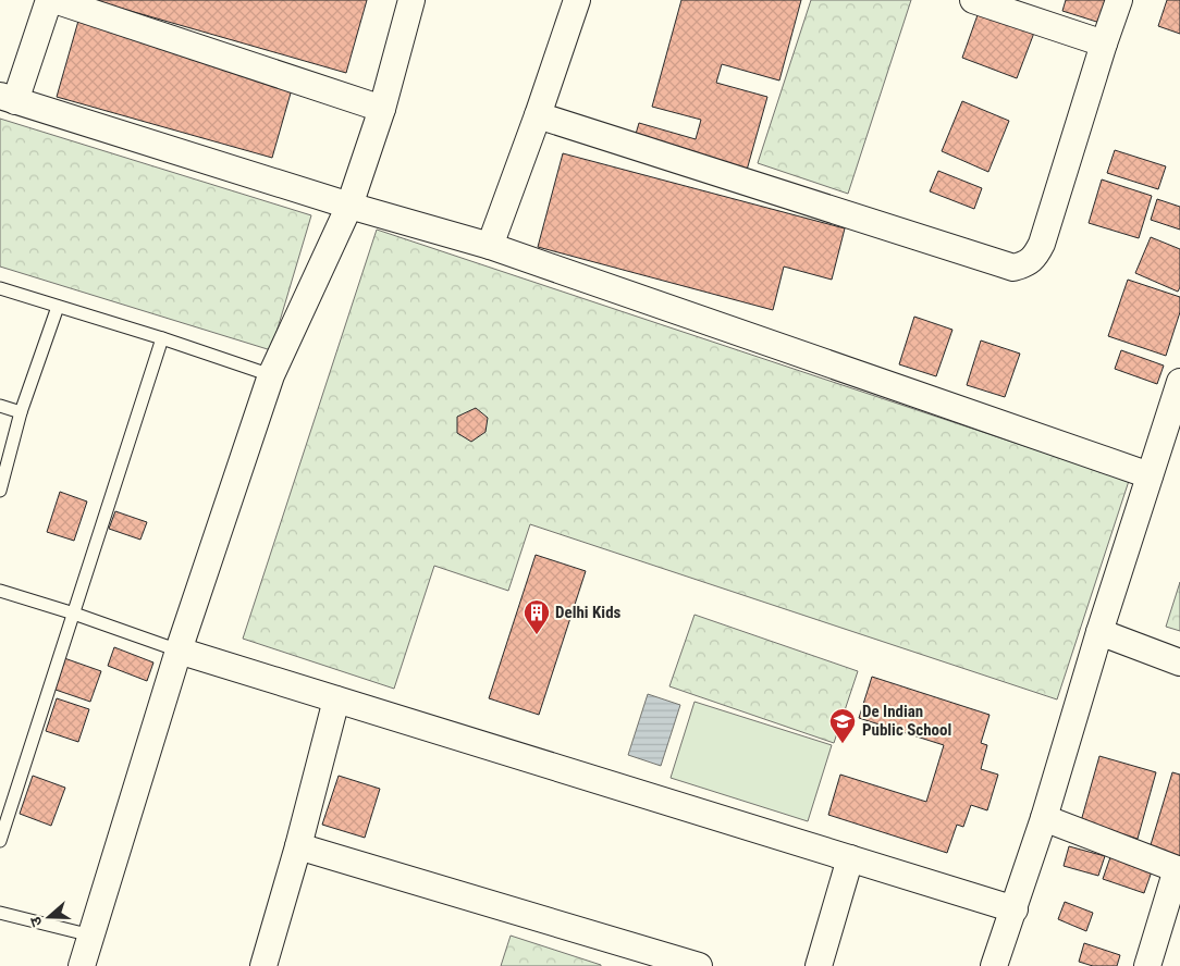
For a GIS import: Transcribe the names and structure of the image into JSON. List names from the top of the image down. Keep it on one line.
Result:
{"places":{"building":["Delhi Kids"],"school or university":["De Indian Public School"]},"north":"left"}
